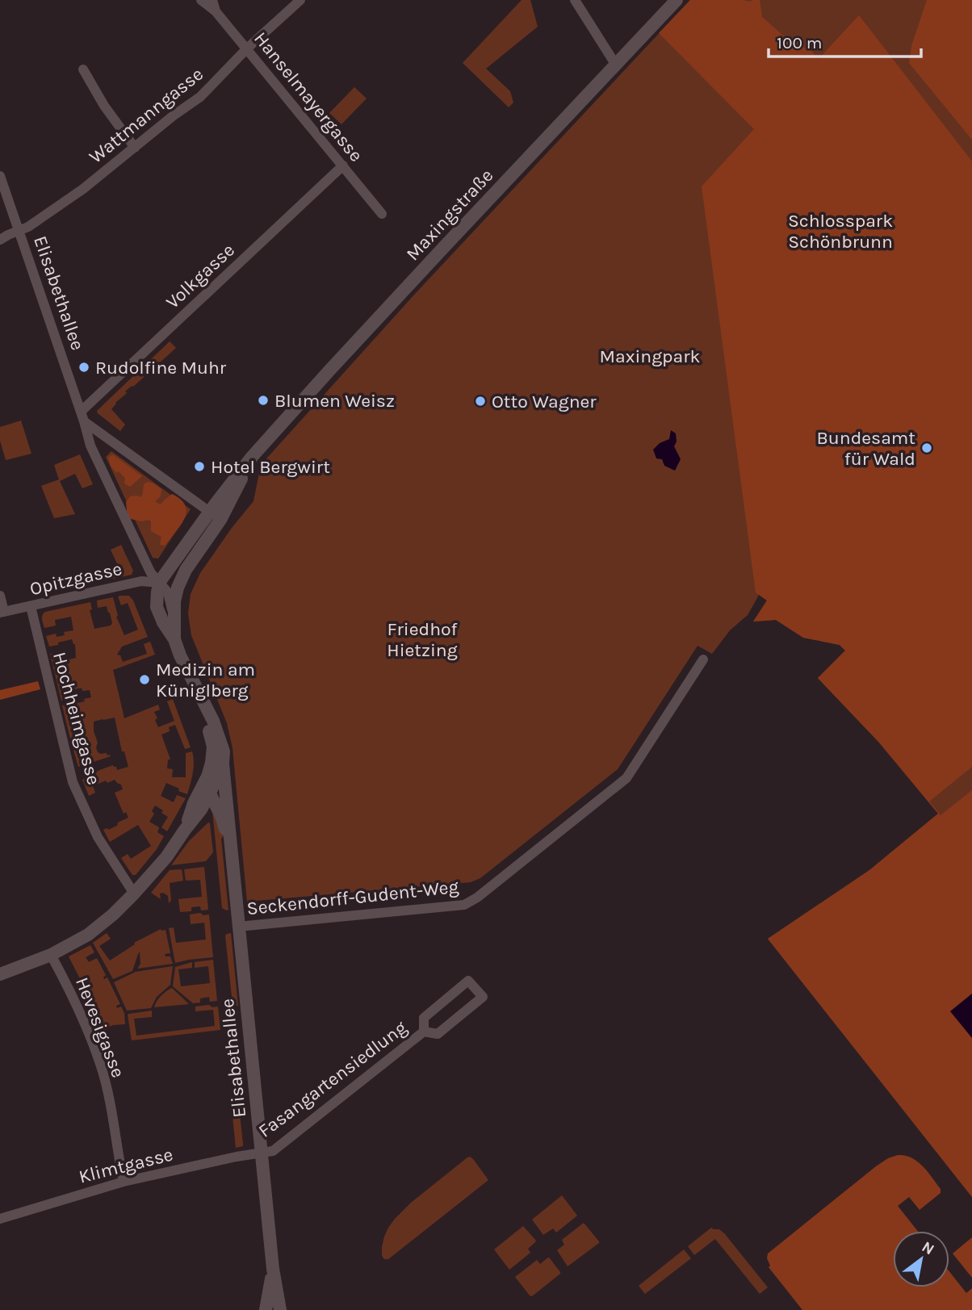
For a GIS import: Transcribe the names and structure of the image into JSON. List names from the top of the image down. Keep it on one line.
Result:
{"streets":{"street":["Hanselmayergasse","Wattmanngasse","Maxingstraße","Volkgasse","Elisabethallee","Opitzgasse","Hochheimgasse","Seckendorff-Gudent-Weg","Hevesigasse","Fasangartensiedlung","Klimtgasse"]},"crossings":[["Hanselmayergasse","Wattmanngasse"],["Hanselmayergasse","Volkgasse"],["Wattmanngasse","Elisabethallee"],["Maxingstraße","Elisabethallee"],["Maxingstraße","Opitzgasse"],["Volkgasse","Elisabethallee"],["Elisabethallee","Opitzgasse"],["Elisabethallee","Seckendorff-Gudent-Weg"],["Elisabethallee","Fasangartensiedlung"],["Elisabethallee","Klimtgasse"],["Opitzgasse","Hochheimgasse"],["Hevesigasse","Klimtgasse"],["Fasangartensiedlung","Klimtgasse"]],"parks":["Schlosspark Schönbrunn","Maxingpark","Friedhof Hietzing"],"places":["Rudolfine Muhr","Blumen Weisz","Otto Wagner","Bundesamt für Wald","Hotel Bergwirt","Medizin am Küniglberg"],"scale_bar":"100 m","north":"top right"}
